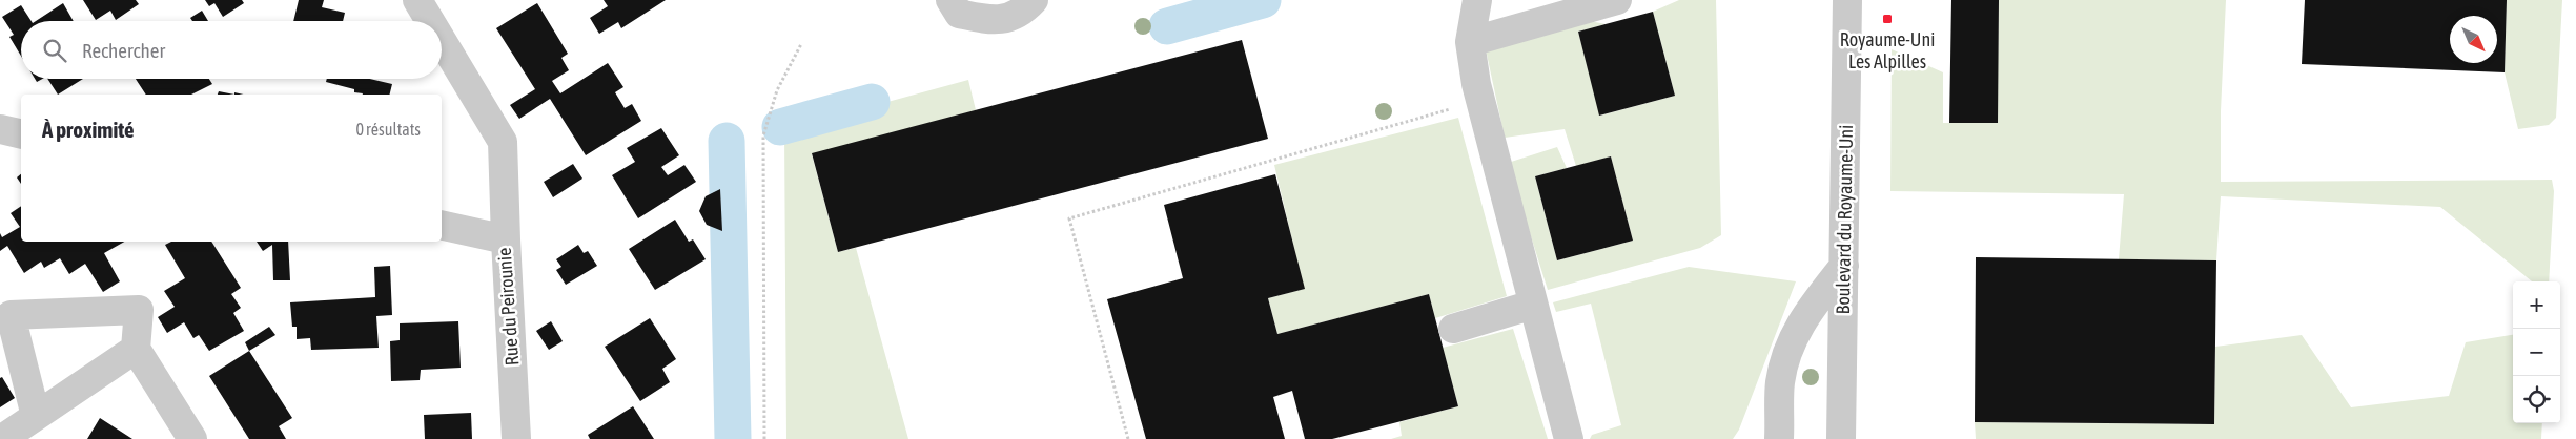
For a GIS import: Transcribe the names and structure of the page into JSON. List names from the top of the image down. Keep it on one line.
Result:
{"streets":{"street":["Boulevard du Royaume-Uni","Rue du Peirounie"]},"places":{"transit":["Royaume-Uni Les Alpilles"]},"north":"bottom right","page":{"search":"Rechercher","heading":["À proximité","0 résultats"],"map_buttons":["+","−"]}}
